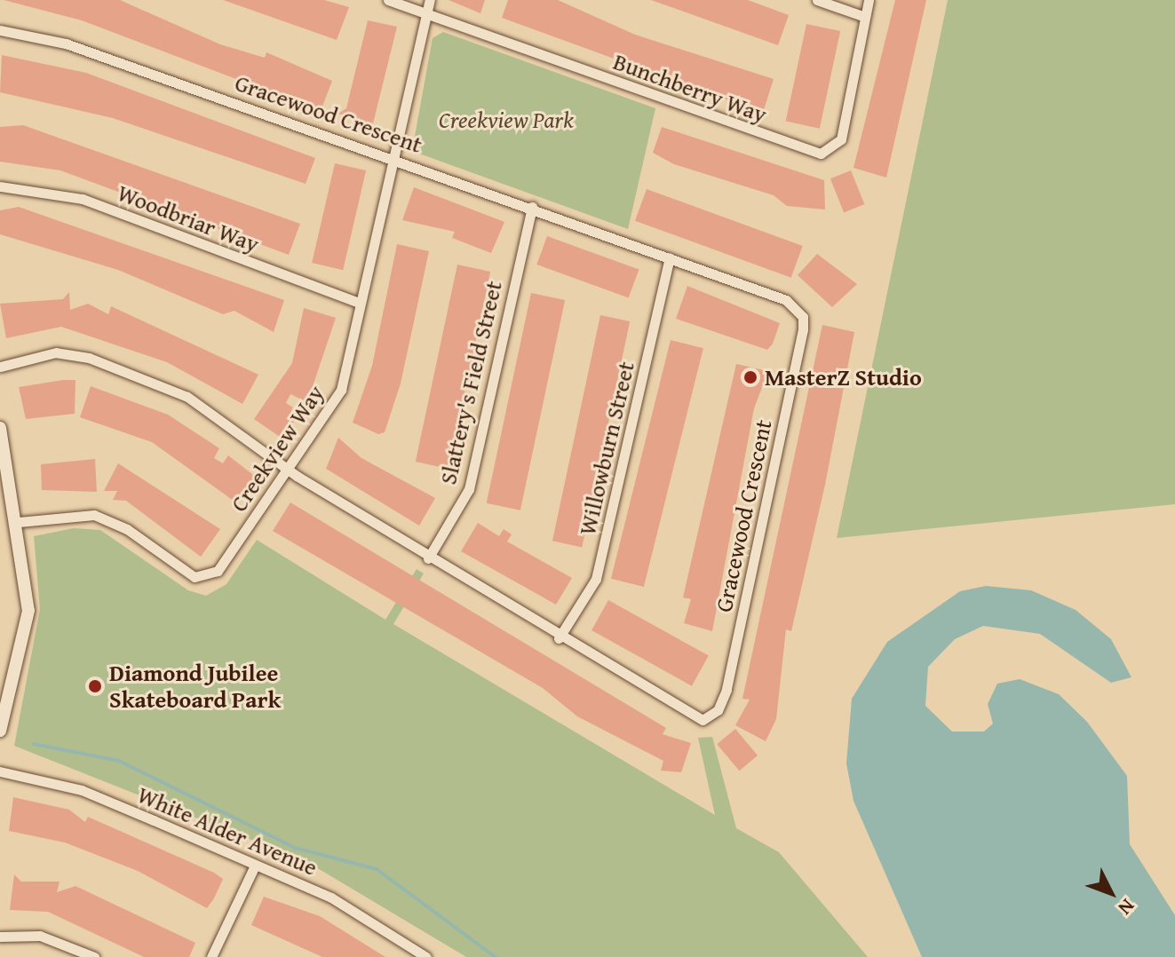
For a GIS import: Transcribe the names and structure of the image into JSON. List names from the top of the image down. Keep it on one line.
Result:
{"streets":{"street":["Bunchberry Way","Gracewood Crescent","Woodbriar Way","Slattery's Field Street","Creekview Way","Willowburn Street","White Alder Avenue"]},"crossings":[["Bunchberry Way","Creekview Way"],["Gracewood Crescent","Slattery's Field Street"],["Gracewood Crescent","Creekview Way"],["Gracewood Crescent","Willowburn Street"],["Woodbriar Way","Creekview Way"]],"parks":["Creekview Park"],"places":["MasterZ Studio","Diamond Jubilee Skateboard Park"],"north":"bottom right"}
